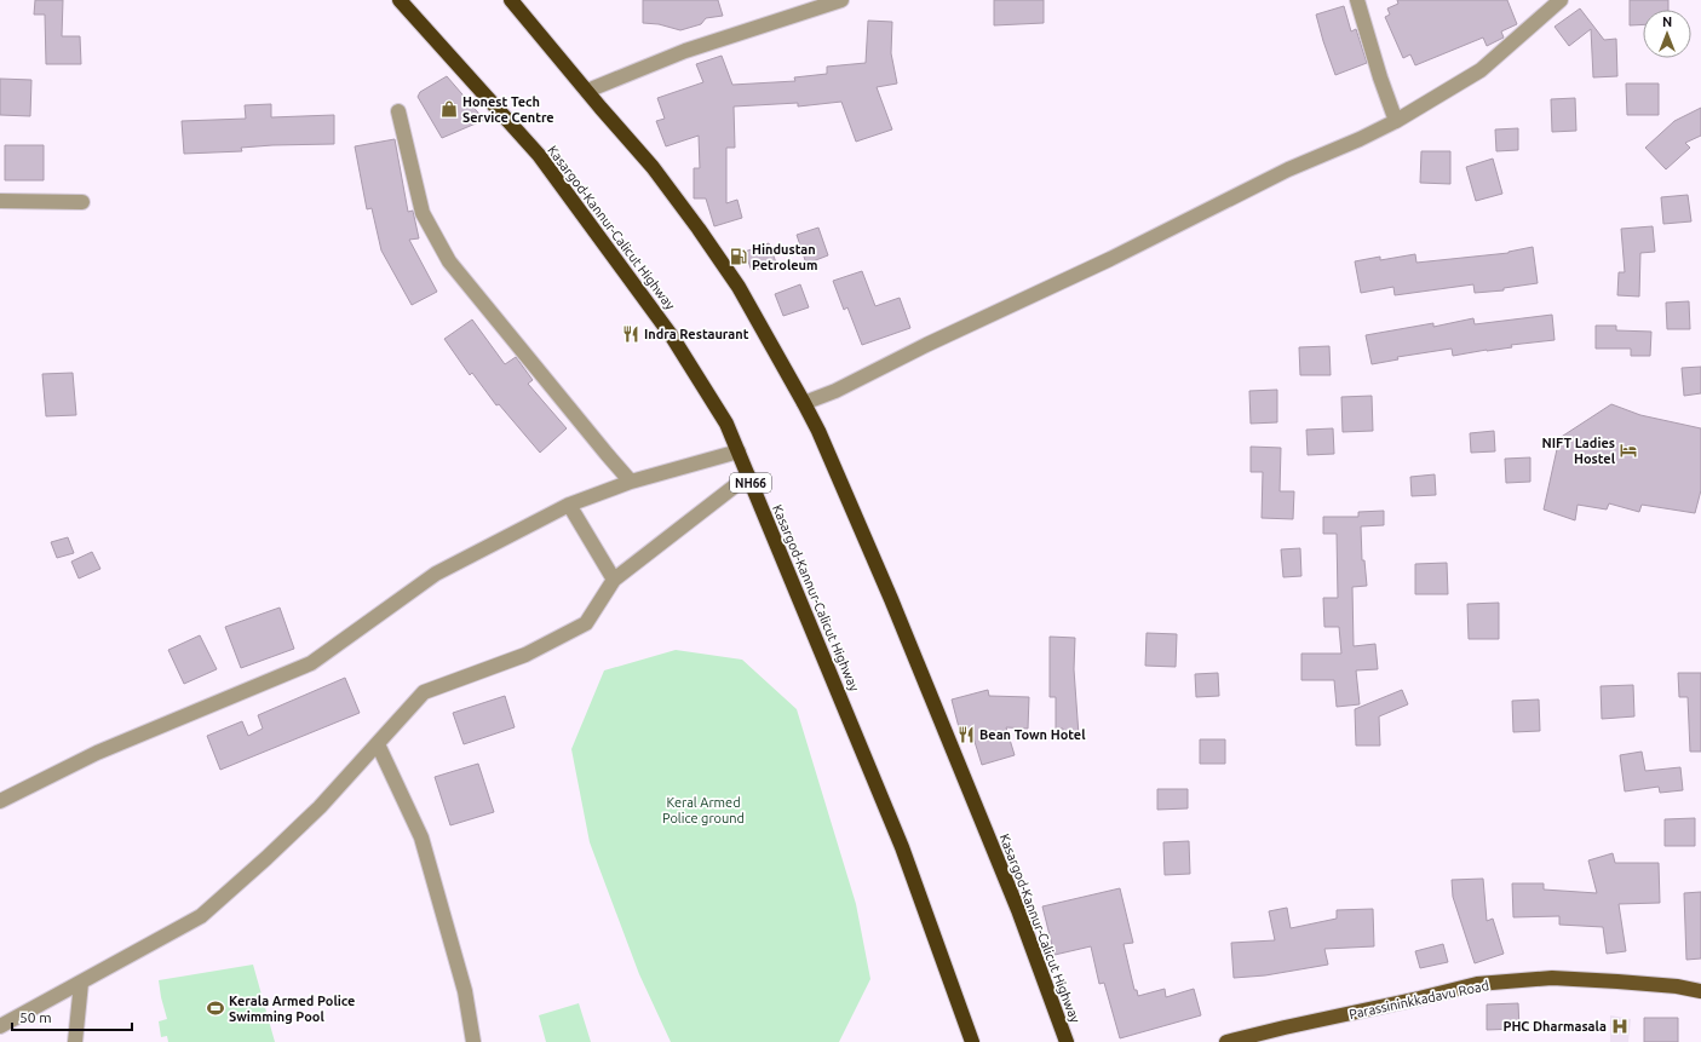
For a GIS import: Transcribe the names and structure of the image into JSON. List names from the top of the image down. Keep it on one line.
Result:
{"streets":{"highway":["Kasargod-Kannur-Calicut Highway","NH66"],"main road":["Parassininkkadavu Road"]},"parks":["Keral Armed Police ground"],"places":{"shop":["Honest Tech Service Centre"],"fuel station":["Hindustan Petroleum"],"restaurant":["Indra Restaurant","Bean Town Hotel"],"hotel":["NIFT Ladies Hostel"],"sports":["Kerala Armed Police Swimming Pool"],"hospital":["PHC Dharmasala"]},"scale_bar":"50 m","north":"top"}
